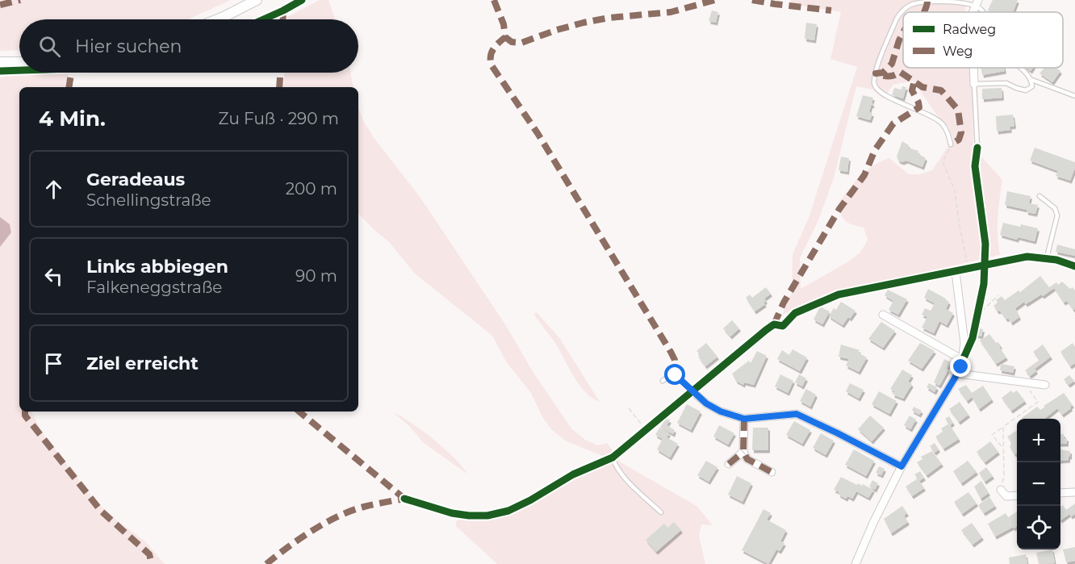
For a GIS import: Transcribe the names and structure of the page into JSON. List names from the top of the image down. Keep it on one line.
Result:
{"legend":["Radweg","Weg"],"page":{"search":"Hier suchen","heading":["4 Min.","Zu Fuß · 290 m"],"list":[["Geradeaus","Schellingstraße","200 m"],["Links abbiegen","Falkeneggstraße","90 m"],"Ziel erreicht"],"map_buttons":["+","−"]}}
